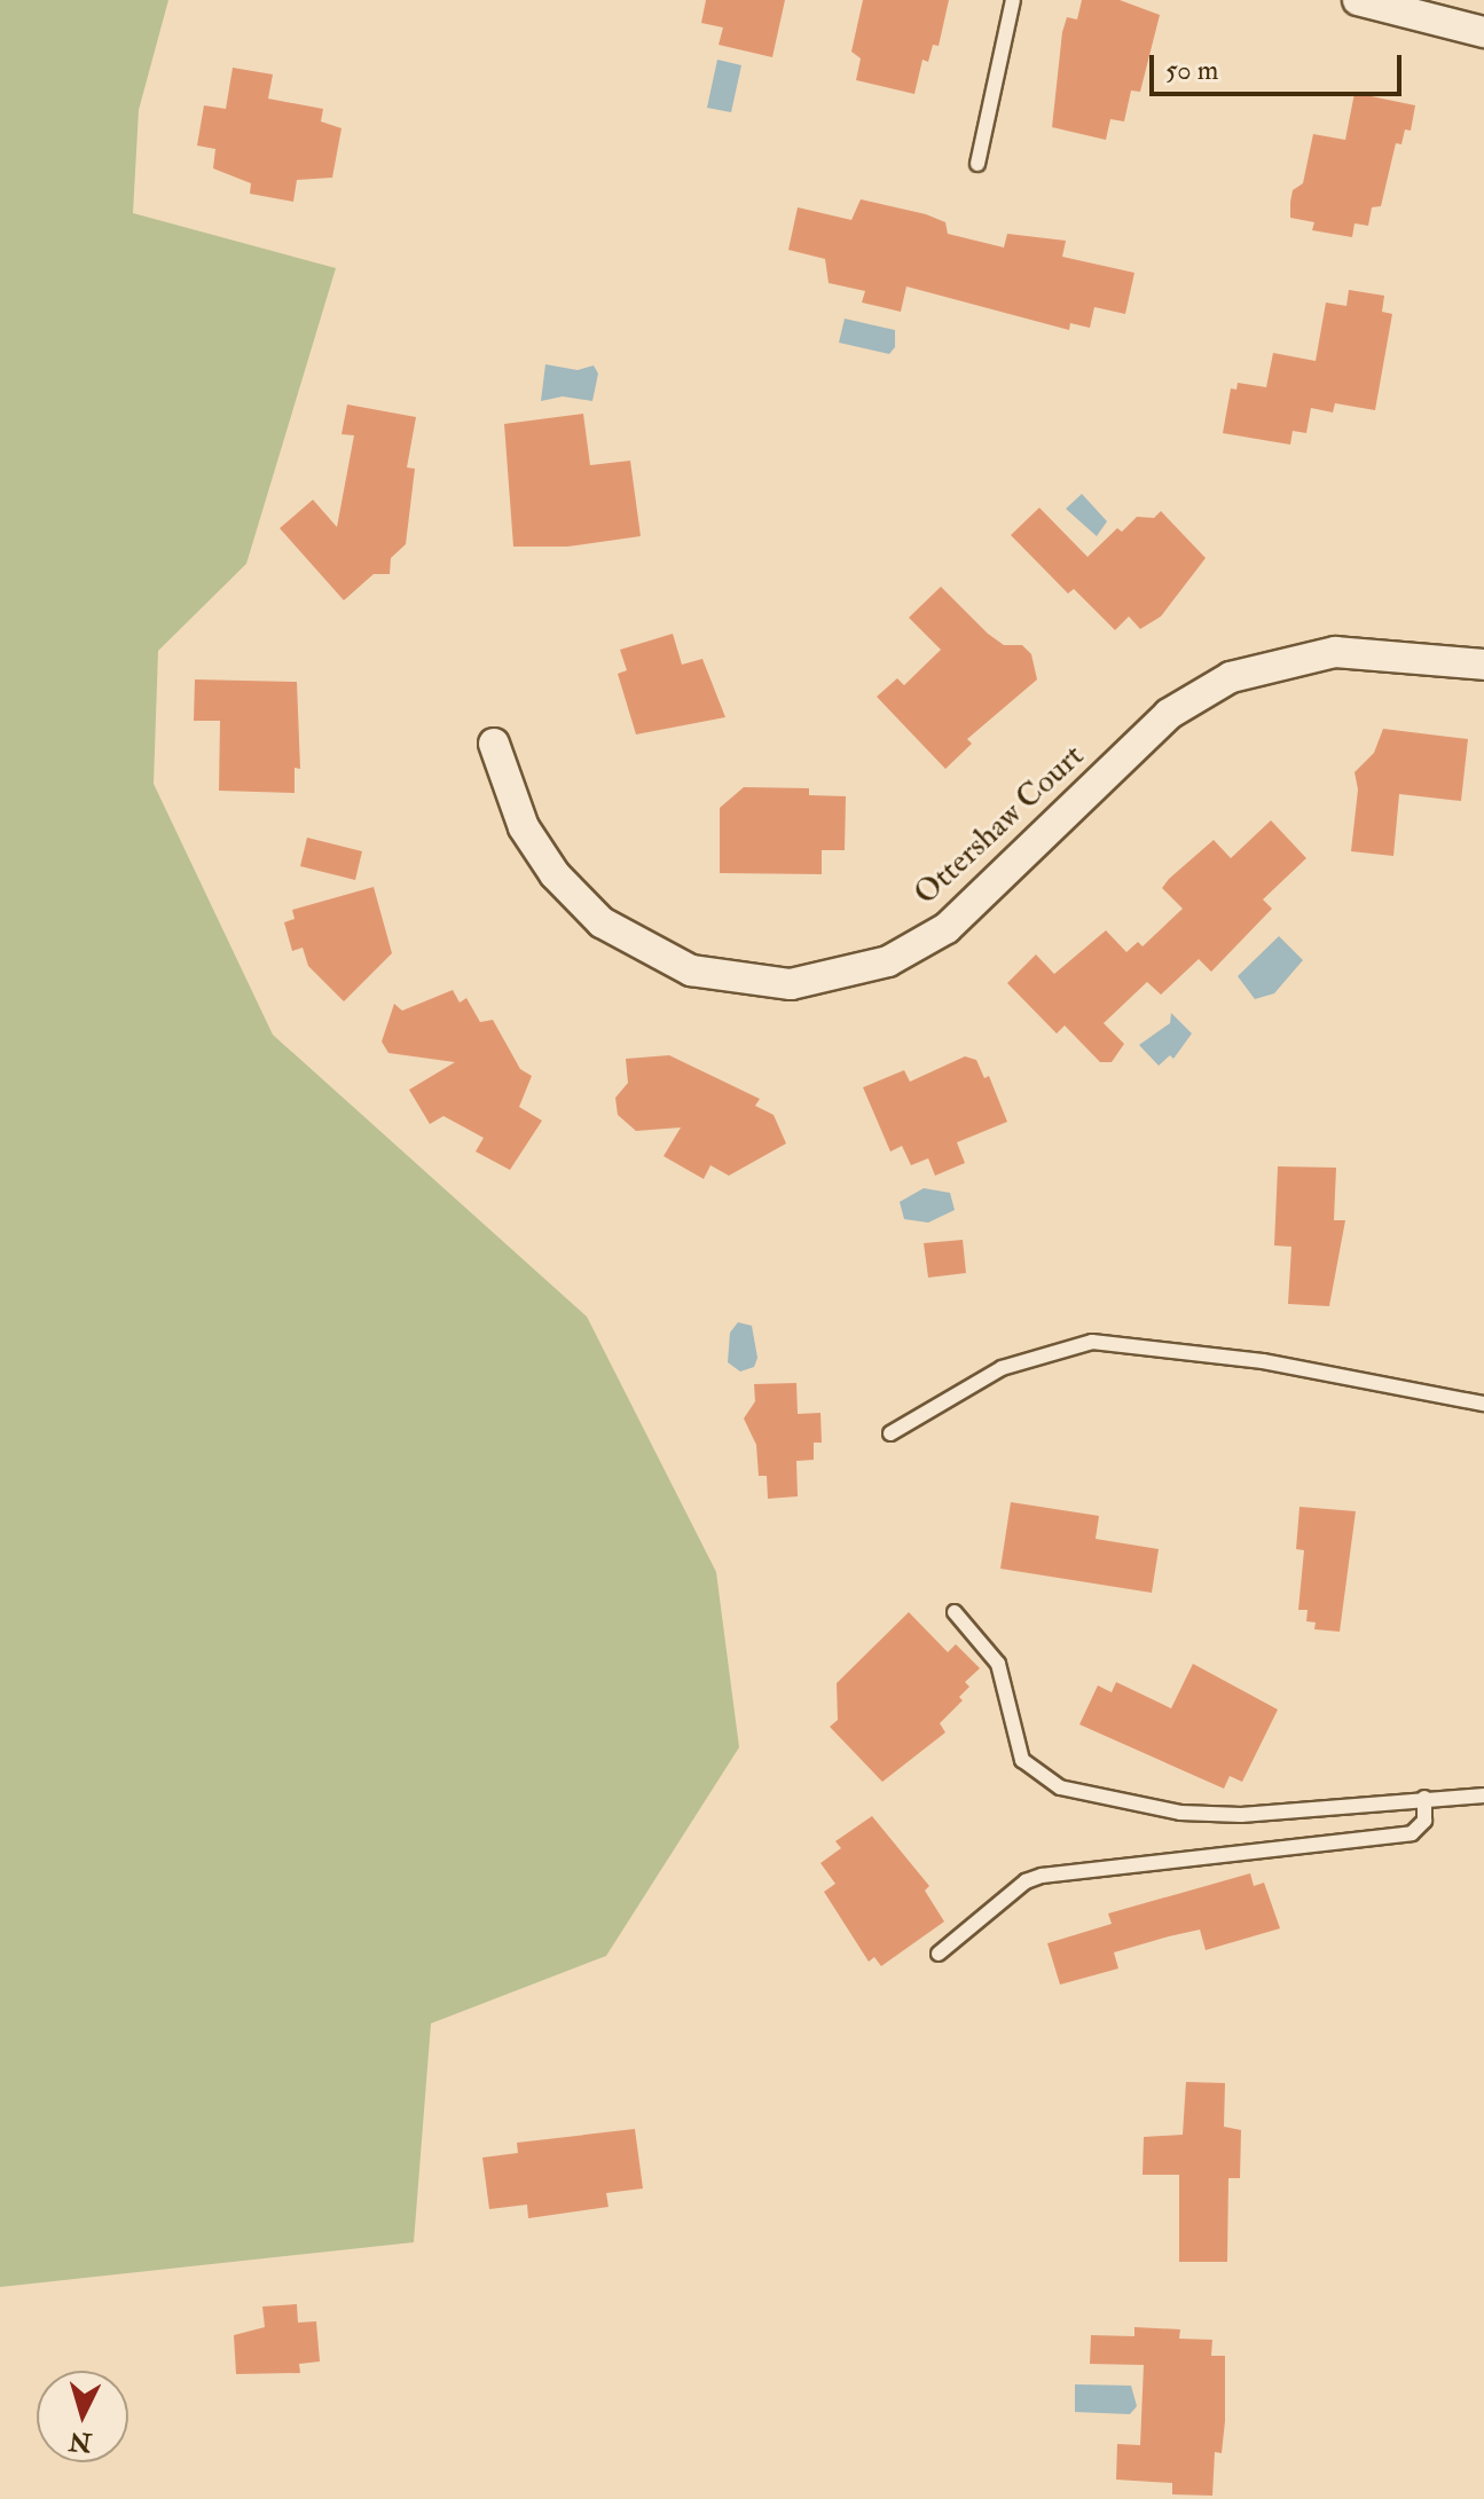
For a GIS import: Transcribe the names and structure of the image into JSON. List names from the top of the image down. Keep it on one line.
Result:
{"streets":{"street":["Ottershaw Court"]},"scale_bar":"50 m","north":"bottom"}
